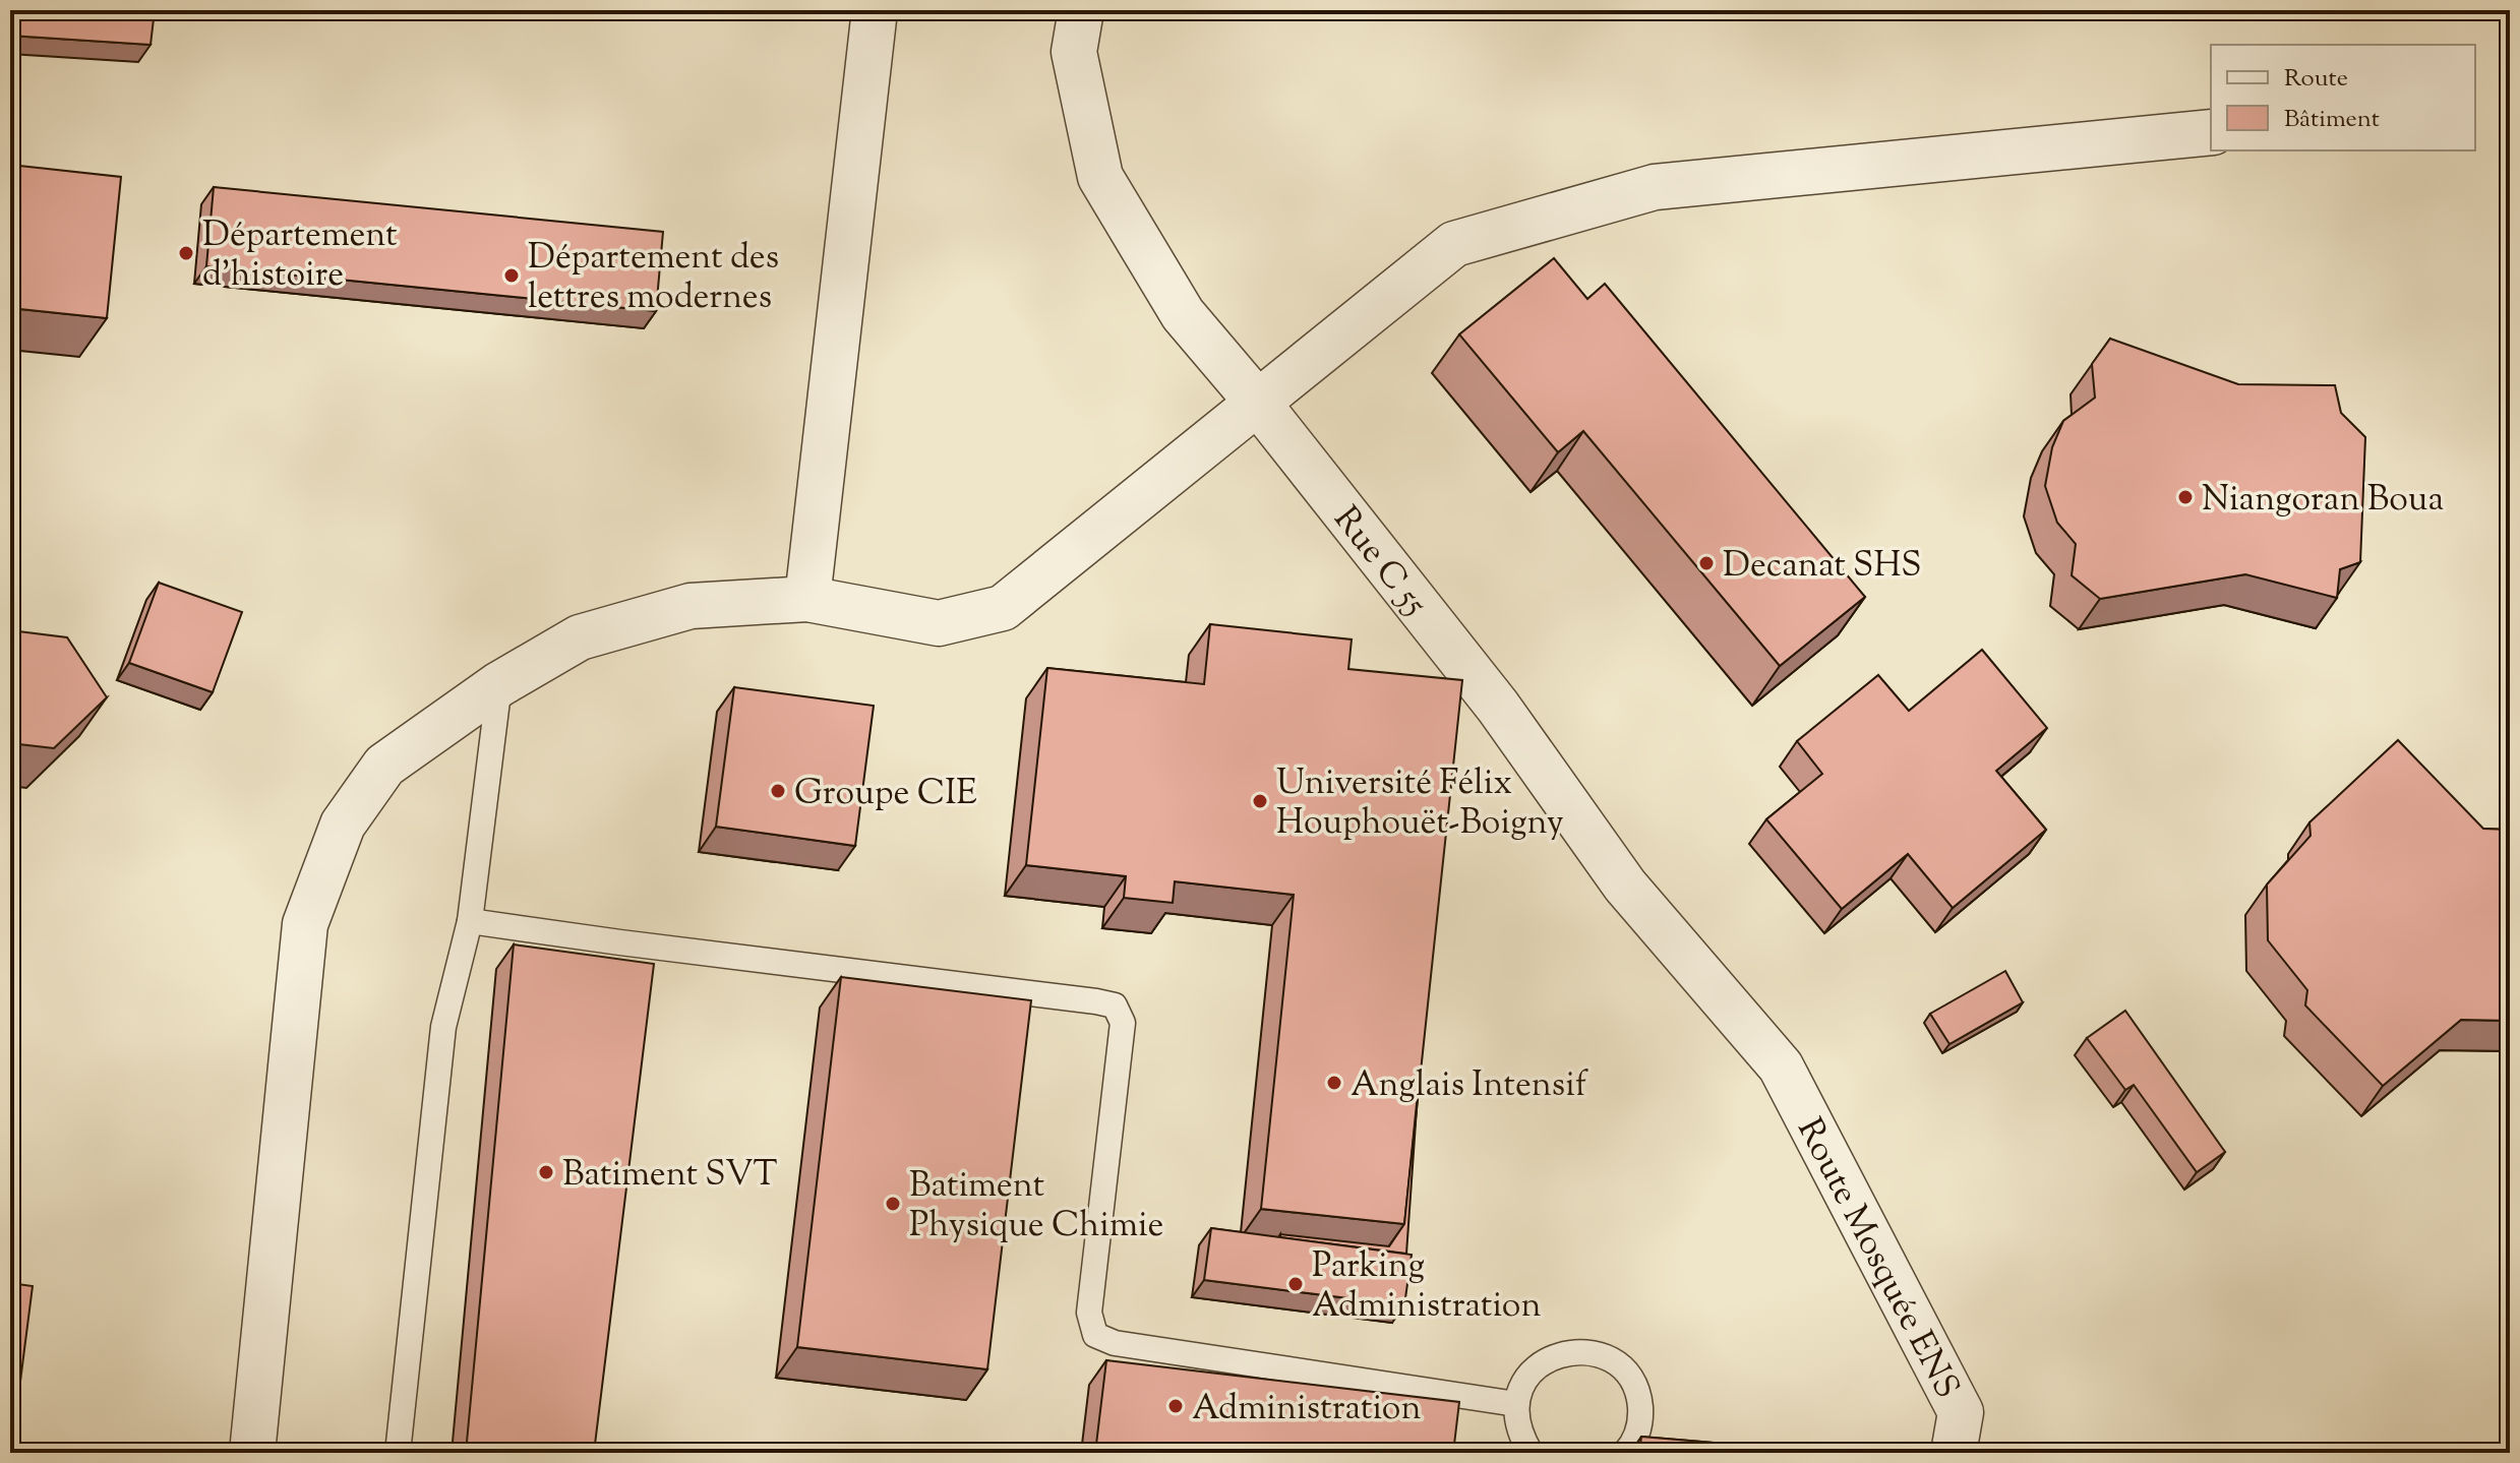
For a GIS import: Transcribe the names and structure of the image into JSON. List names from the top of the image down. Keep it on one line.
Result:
{"streets":{"street":["Rue C 55","Route Mosquée ENS"]},"crossings":[["Rue C 55","Route Mosquée ENS"]],"places":["Département d'histoire","Département des lettres modernes","Niangoran Boua","Decanat SHS","Groupe CIE","Université Félix Houphouët-Boigny","Anglais Intensif","Batiment SVT","Batiment Physique Chimie","Parking Administration","Administration"],"legend":["Route","Bâtiment"]}
